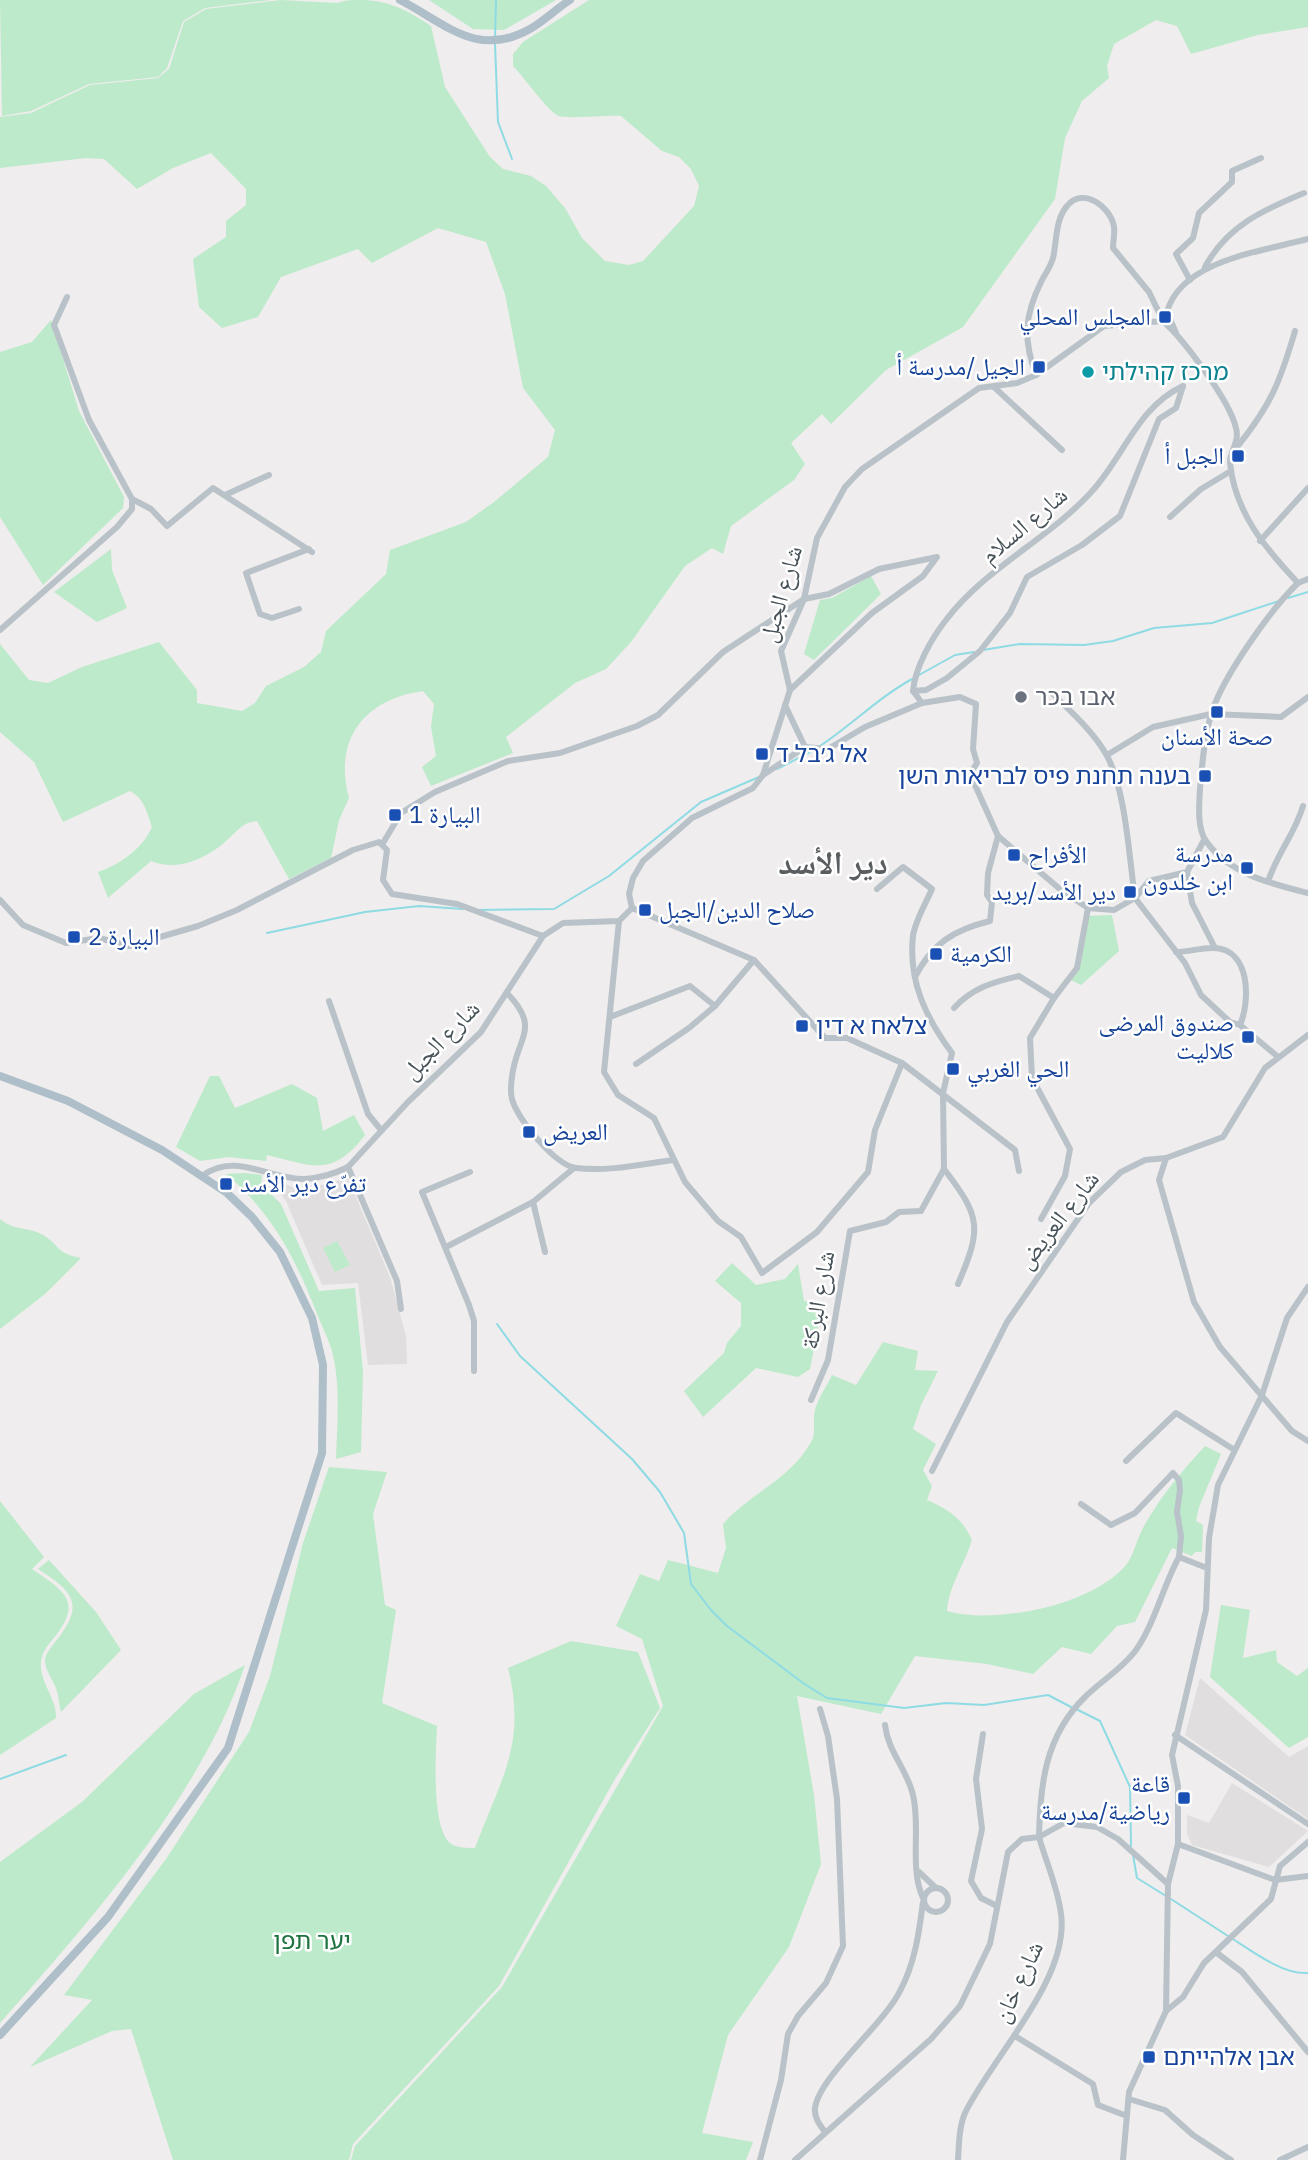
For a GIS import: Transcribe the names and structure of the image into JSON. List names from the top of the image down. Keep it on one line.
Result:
{"streets":{"street":["شارع السلام","شارع الجبل","شارع العريض","شارع البركة","شارع خان"]},"districts":["دير الأسد"],"parks":["יער תפן"],"places":{"transit":["المجلس المحلي","الجيل/مدرسة أ","الجبل أ","صحة الأسنان","אל ג׳בל ד","בענה תחנת פיס לבריאות השן","البيارة 1","الأفراح","مدرسة ابن خلدون","دير الأسد/بريد","صلاح الدين/الجبل","البيارة 2","الكرمية","צלאח א דין","صندوق المرضى كلاليت","الحي الغربي","العريض","تفرّع دير الأسد","قاعة رياضية/مدرسة","אבן אלהייתם"],"other":["מרכז קהילתי","אבו בכר"]}}
